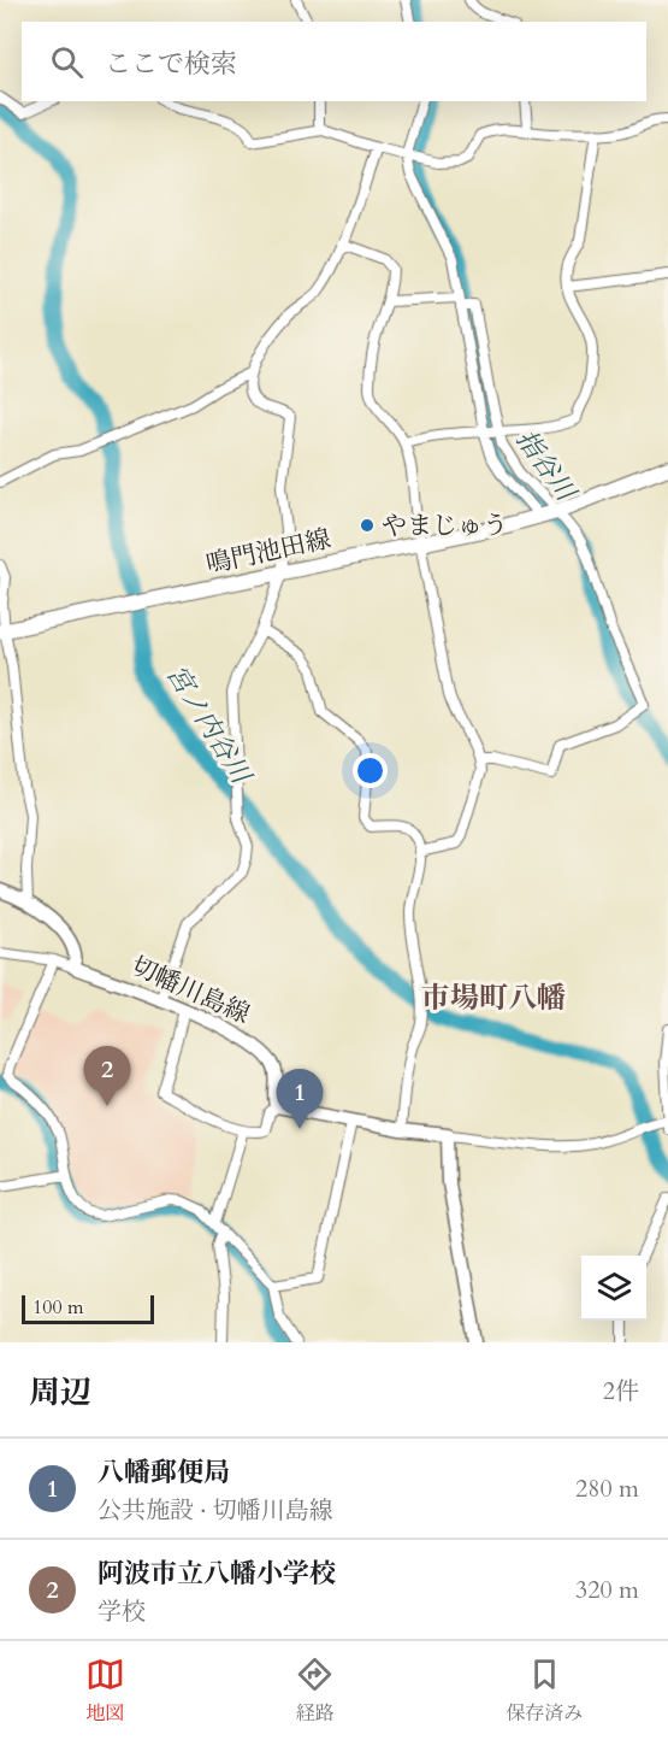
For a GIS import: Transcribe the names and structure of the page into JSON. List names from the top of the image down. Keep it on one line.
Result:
{"streets":{"main road":["鳴門池田線","切幡川島線"]},"districts":["市場町八幡"],"water":["指谷川","宮ノ内谷川"],"places":["やまじゅう"],"scale_bar":"100 m","page":{"search":"ここで検索","pins":["2","1"],"scale":"100 m","heading":["周辺","2件"],"list":[{"mark":"1","name":"八幡郵便局","note":"公共施設 · 切幡川島線","value":"280 m"},{"mark":"2","name":"阿波市立八幡小学校","note":"学校","value":"320 m"}],"nav":["地図","経路","保存済み"]}}
